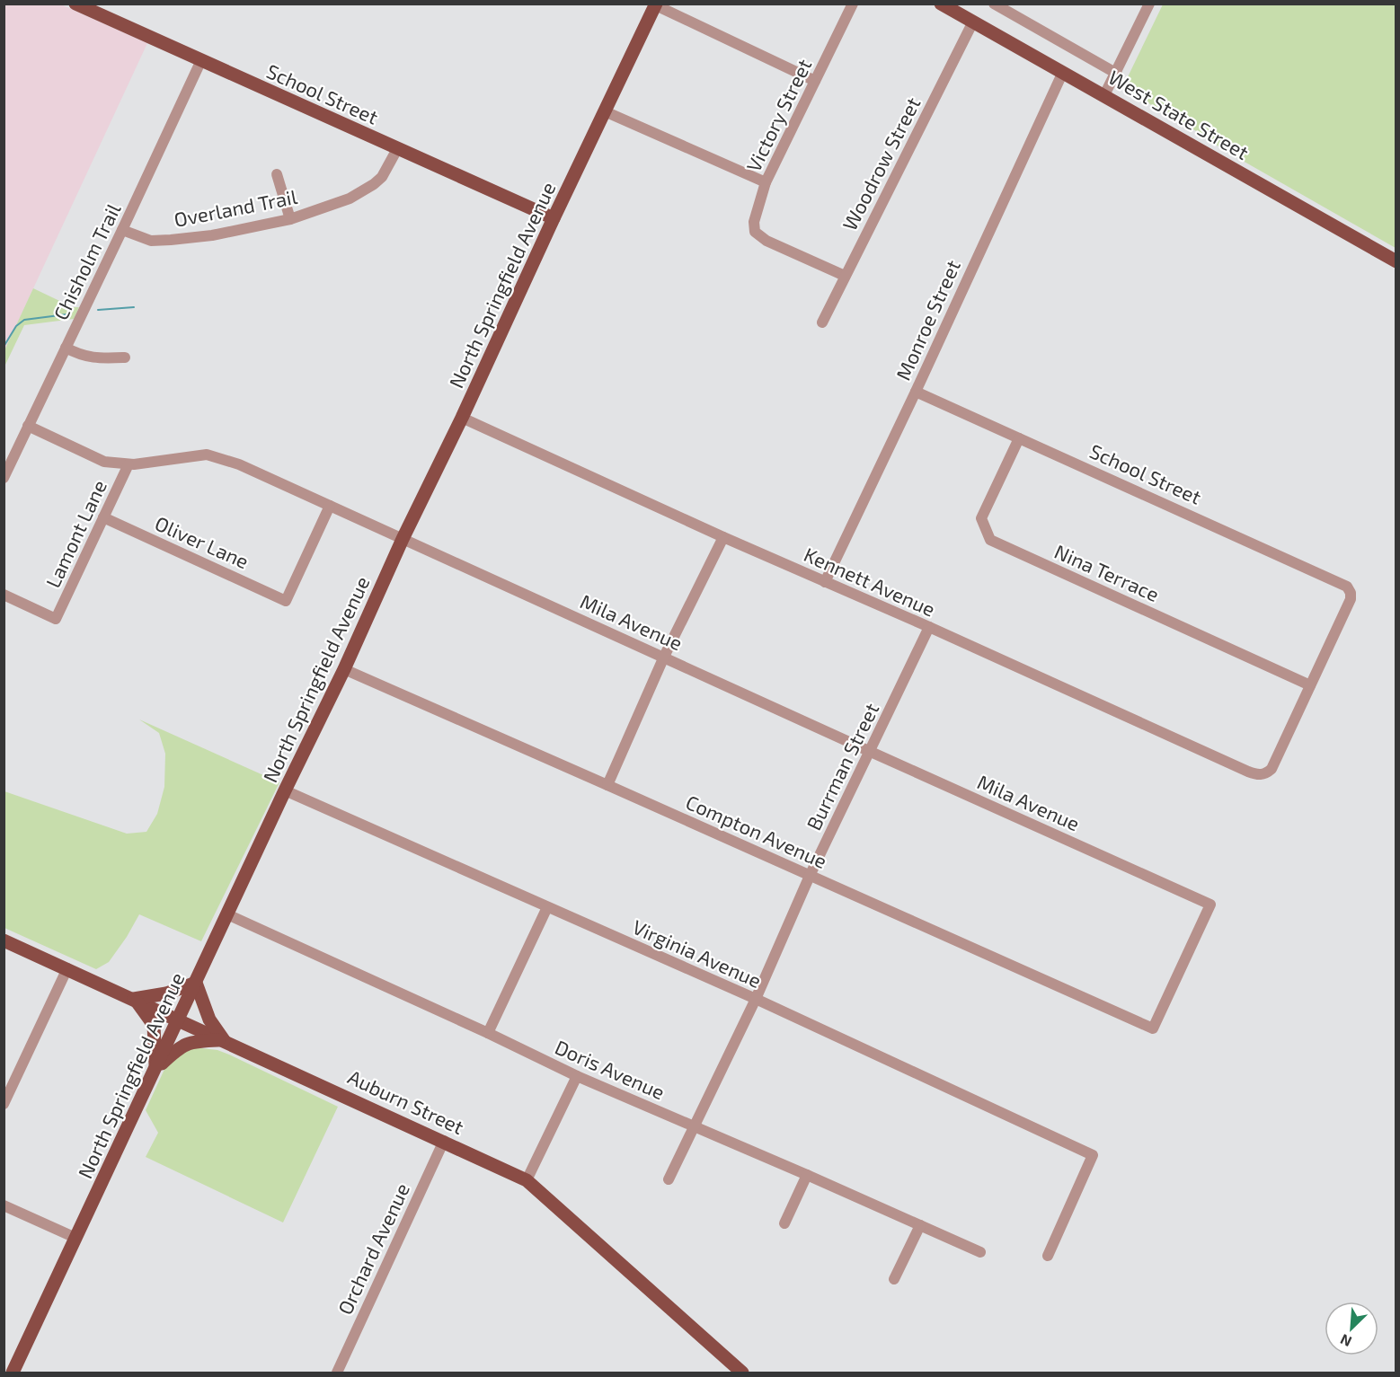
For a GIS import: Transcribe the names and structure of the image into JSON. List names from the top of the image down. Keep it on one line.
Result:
{"streets":{"main road":["School Street","West State Street","North Springfield Avenue","Auburn Street"],"street":["Victory Street","Woodrow Street","Overland Trail","Chisholm Trail","Monroe Street","Lamont Lane","Oliver Lane","Nina Terrace","Kennett Avenue","Mila Avenue","Burrman Street","Compton Avenue","Virginia Avenue","Doris Avenue","Orchard Avenue"]},"crossings":[["School Street","Overland Trail"],["School Street","Chisholm Trail"],["School Street","North Springfield Avenue"],["School Street","Monroe Street"],["School Street","Nina Terrace"],["School Street","Kennett Avenue"],["West State Street","Woodrow Street"],["West State Street","Monroe Street"],["Victory Street","Woodrow Street"],["Overland Trail","Chisholm Trail"],["Chisholm Trail","Mila Avenue"],["North Springfield Avenue","Kennett Avenue"],["North Springfield Avenue","Mila Avenue"],["North Springfield Avenue","Compton Avenue"],["North Springfield Avenue","Virginia Avenue"],["North Springfield Avenue","Doris Avenue"],["North Springfield Avenue","Auburn Street"],["Monroe Street","Kennett Avenue"],["Lamont Lane","Oliver Lane"],["Lamont Lane","Mila Avenue"],["Oliver Lane","Mila Avenue"],["Nina Terrace","Kennett Avenue"],["Kennett Avenue","Burrman Street"],["Mila Avenue","Burrman Street"],["Mila Avenue","Compton Avenue"],["Burrman Street","Compton Avenue"],["Burrman Street","Virginia Avenue"],["Burrman Street","Doris Avenue"],["Auburn Street","Orchard Avenue"]],"north":"bottom left"}
